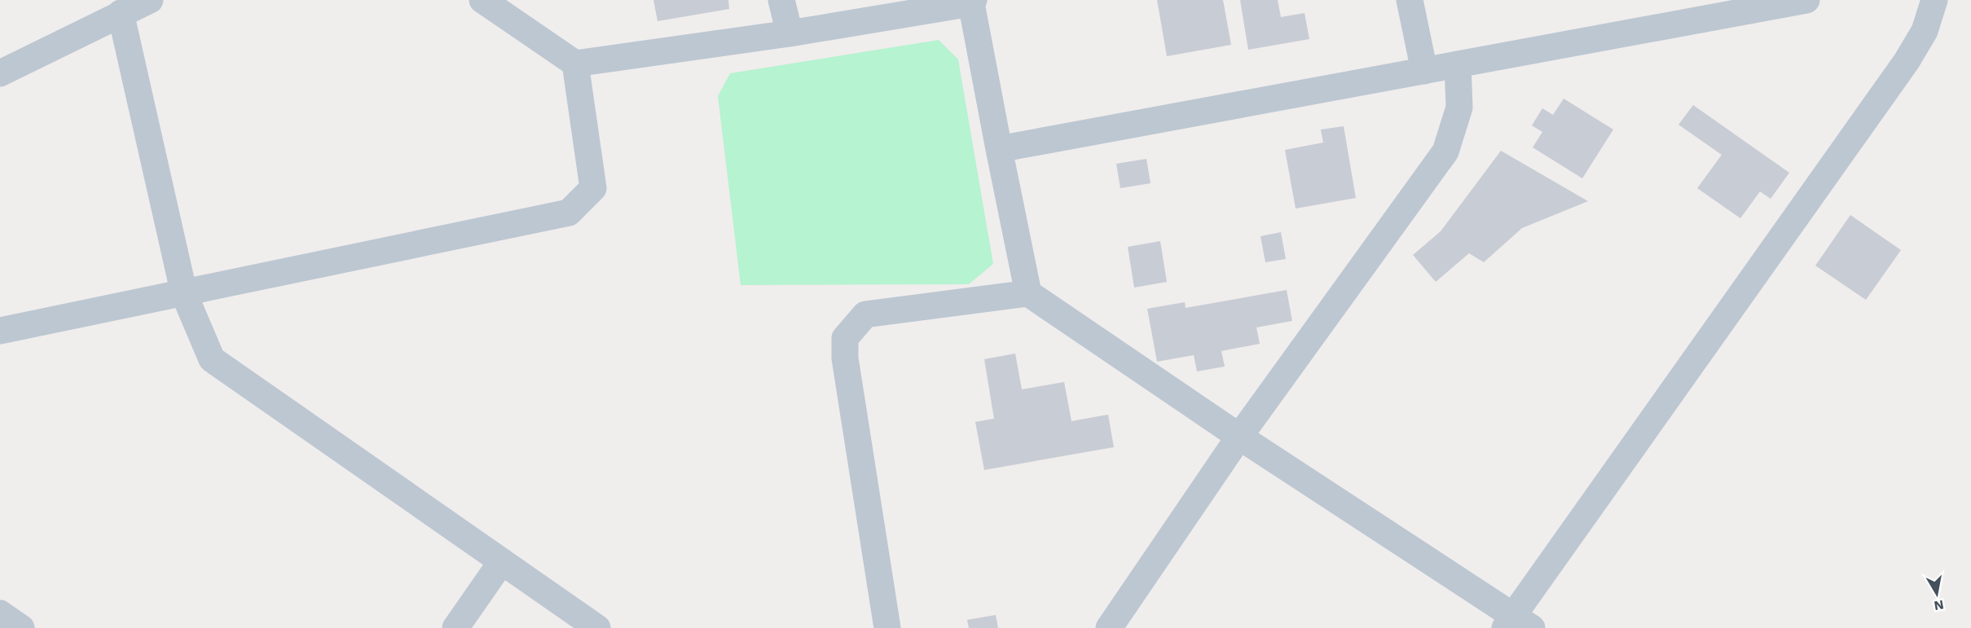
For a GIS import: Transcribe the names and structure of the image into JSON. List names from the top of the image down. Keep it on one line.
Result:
{"north":"bottom"}
